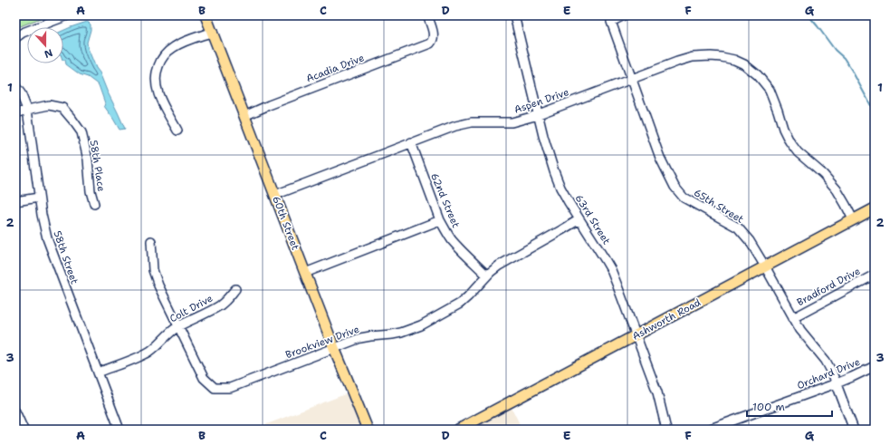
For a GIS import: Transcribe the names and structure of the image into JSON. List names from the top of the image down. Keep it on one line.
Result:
{"streets":{"main road":["60th Street","Ashworth Road"],"street":["Acadia Drive","Aspen Drive","58th Place","62nd Street","65th Street","63rd Street","58th Street","Bradford Drive","Colt Drive","Brookview Drive","Orchard Drive"]},"crossings":[["Acadia Drive","60th Street"],["Aspen Drive","62nd Street"],["Aspen Drive","65th Street"],["Aspen Drive","63rd Street"],["Aspen Drive","60th Street"],["Aspen Drive","Ashworth Road"],["58th Place","58th Street"],["62nd Street","Brookview Drive"],["65th Street","Bradford Drive"],["65th Street","Ashworth Road"],["65th Street","Orchard Drive"],["63rd Street","Ashworth Road"],["63rd Street","Brookview Drive"],["60th Street","Brookview Drive"],["58th Street","Colt Drive"],["Colt Drive","Brookview Drive"]],"scale_bar":"100 m","north":"bottom","grid":{"columns":["A","B","C","D","E","F","G"],"rows":["1","2","3"]}}
